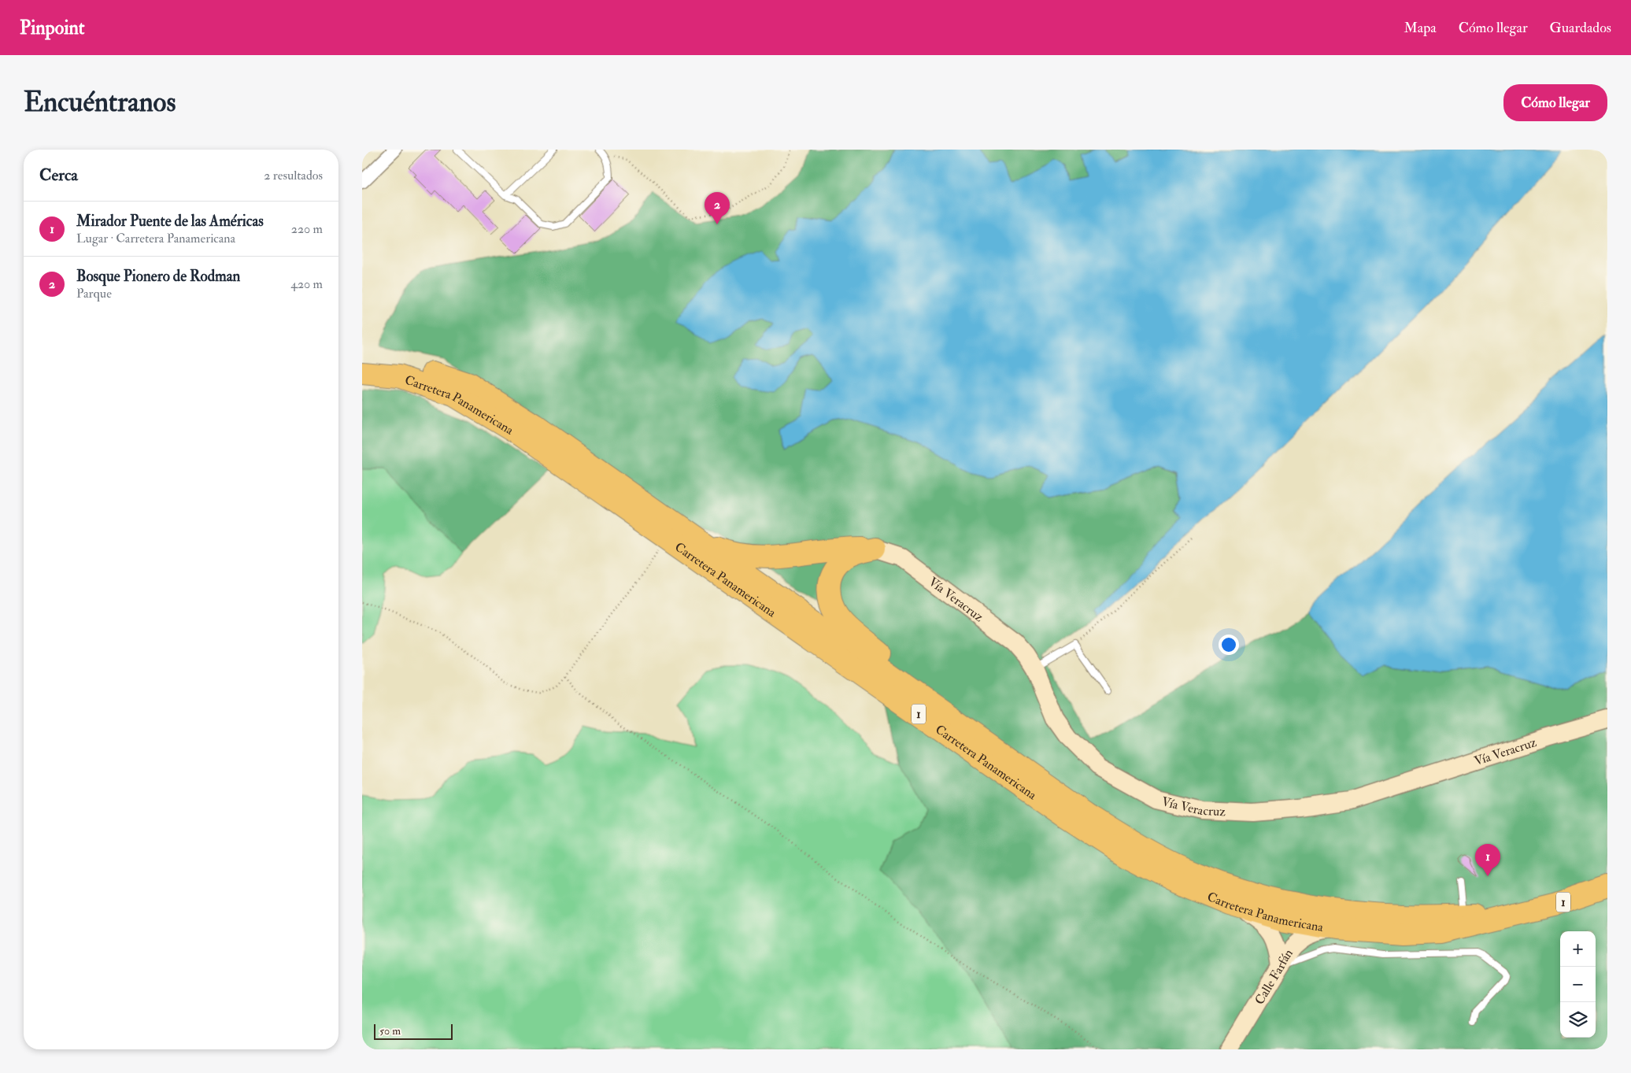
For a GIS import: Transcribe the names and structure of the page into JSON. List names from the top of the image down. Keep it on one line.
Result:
{"streets":{"highway":["Carretera Panamericana","1"],"street":["Vía Veracruz","Calle Farfán"]},"crossings":[["Carretera Panamericana","Calle Farfán"]],"scale_bar":"50 m","page":{"header":"Pinpoint","nav":["Mapa","Cómo llegar","Guardados"],"buttons":"Cómo llegar","title":"Encuéntranos","heading":["Cerca","2 resultados"],"pins":["2","1"],"list":[{"mark":"1","name":"Mirador Puente de las Américas","note":"Lugar · Carretera Panamericana","value":"220 m"},{"mark":"2","name":"Bosque Pionero de Rodman","note":"Parque","value":"420 m"}],"map_buttons":["+","−"],"scale":"50 m"}}
